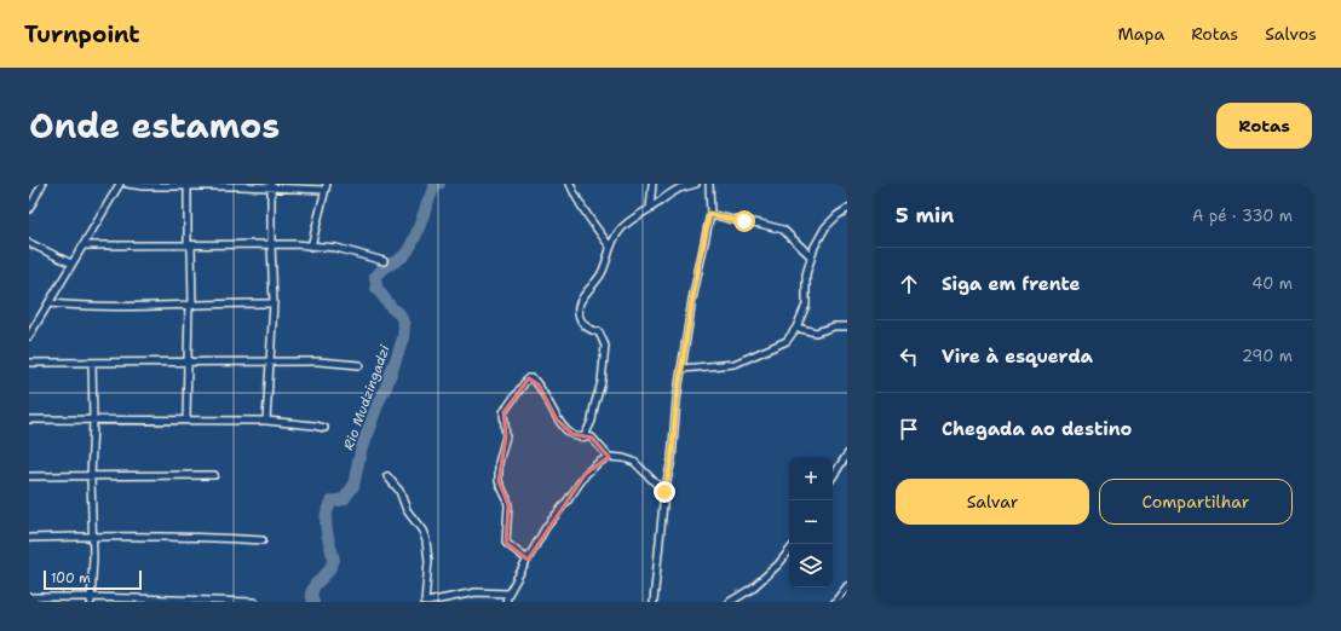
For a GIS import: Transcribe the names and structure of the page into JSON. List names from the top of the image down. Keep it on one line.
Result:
{"water":["Rio Mudzingadzi"],"scale_bar":"100 m","page":{"header":"Turnpoint","nav":["Mapa","Rotas","Salvos"],"title":"Onde estamos","buttons":["Rotas",["Salvar","Compartilhar"]],"heading":["5 min","A pé · 330 m"],"list":[["Siga em frente","40 m"],["Vire à esquerda","290 m"],"Chegada ao destino"],"map_buttons":["+","−"],"scale":"100 m"}}
